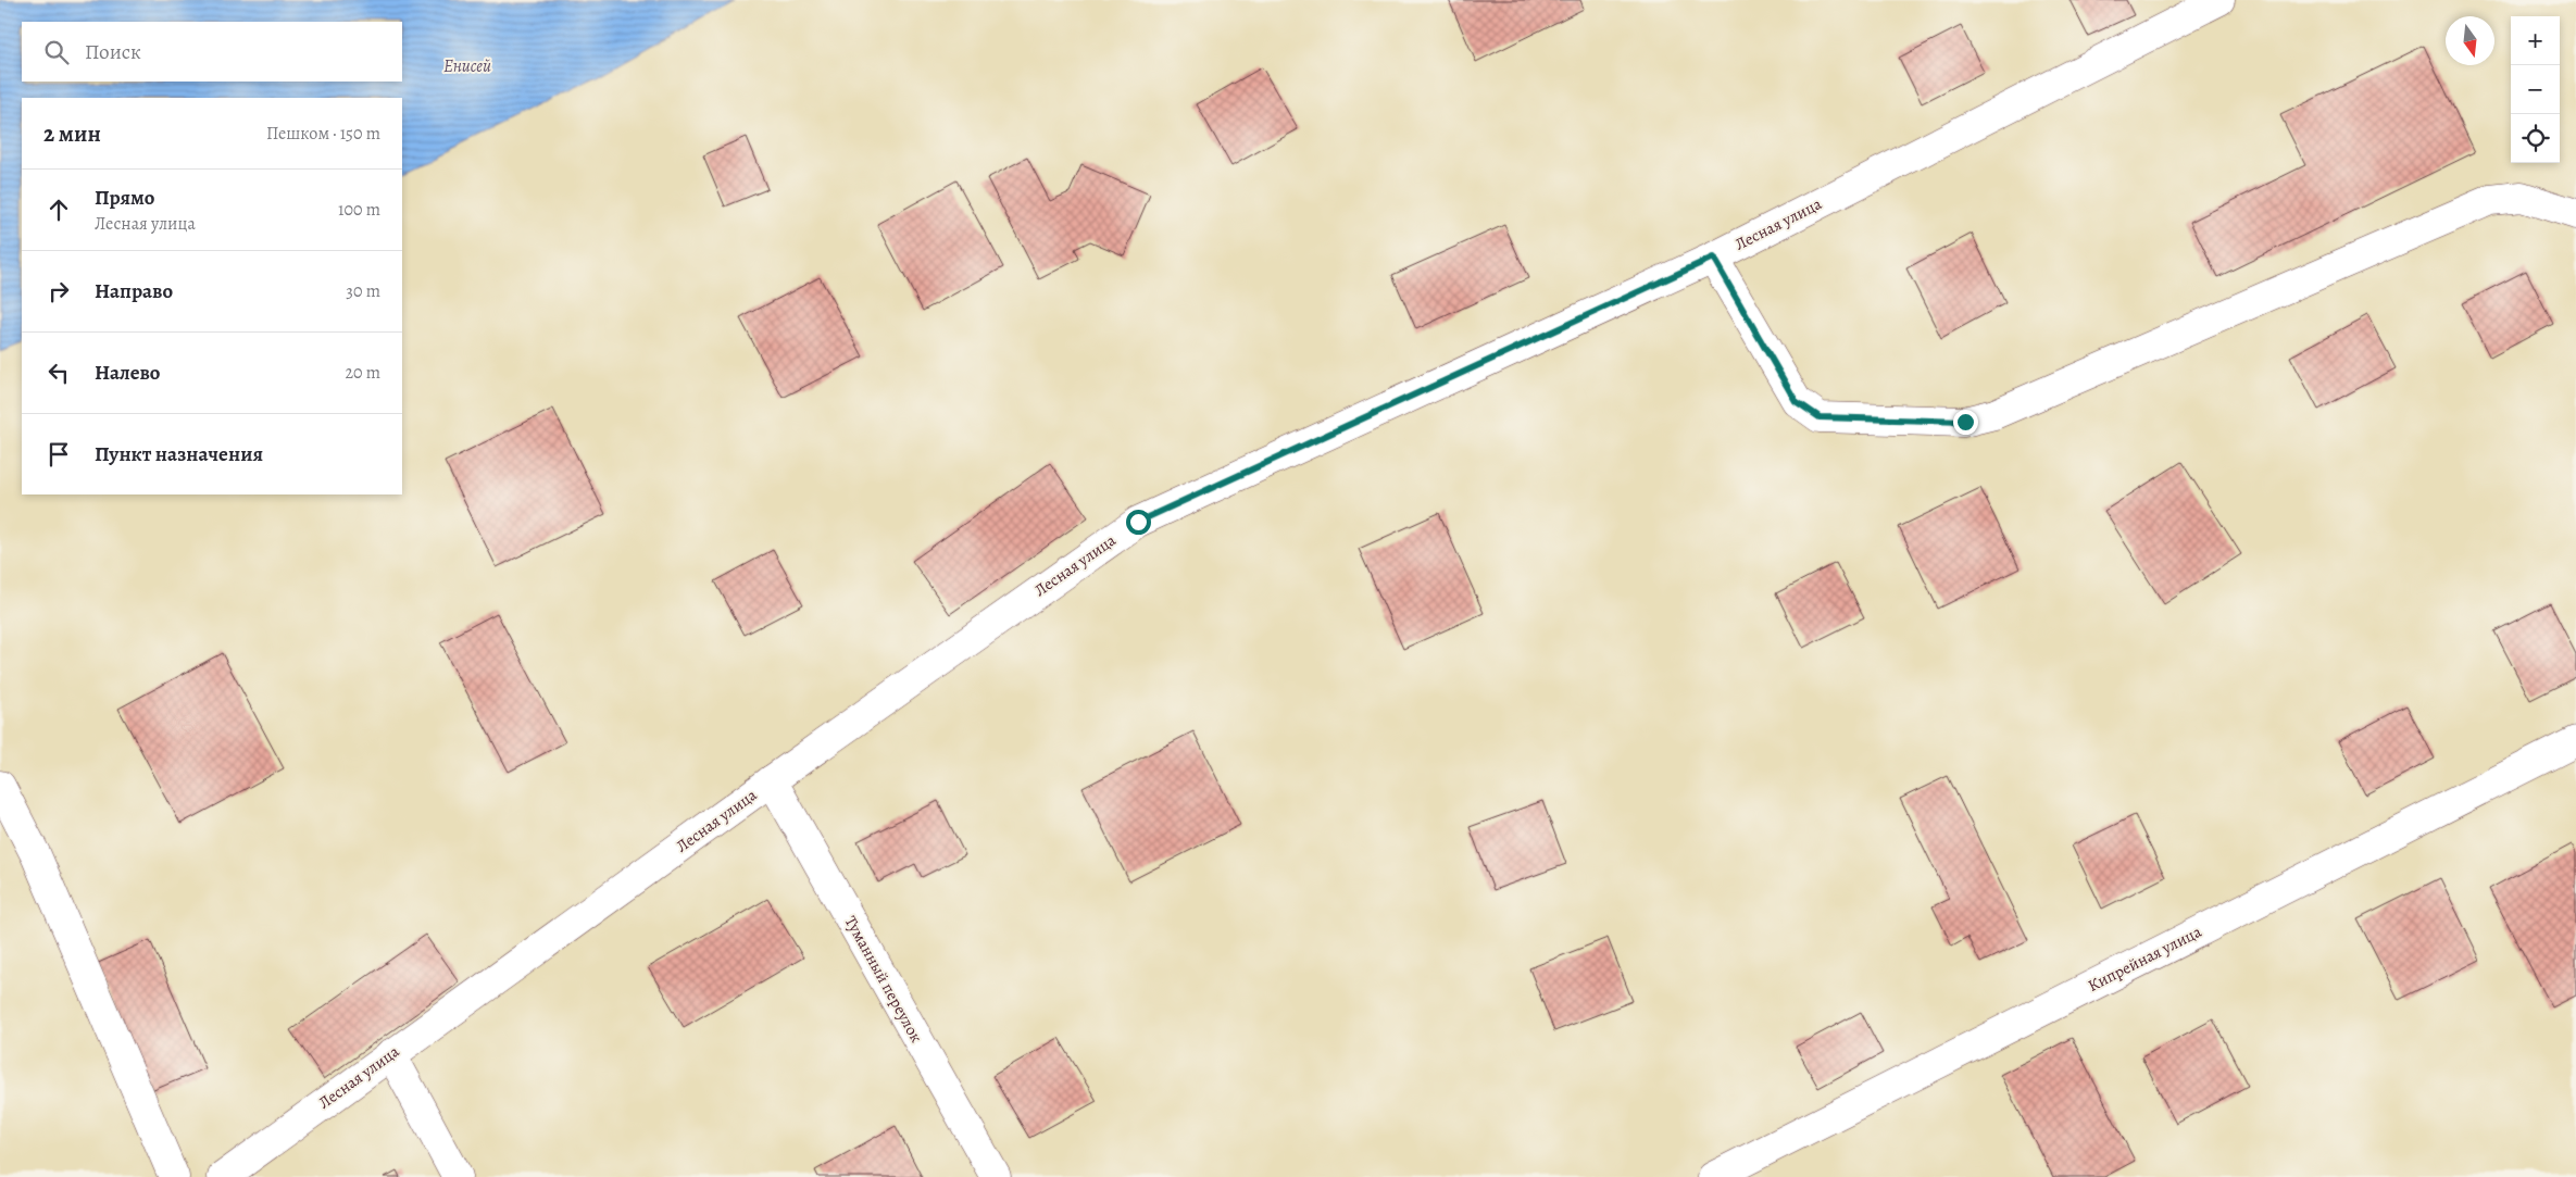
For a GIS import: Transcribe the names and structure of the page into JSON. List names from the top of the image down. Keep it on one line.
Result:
{"streets":{"street":["Лесная улица","Кипрейная улица","Туманный переулок"]},"crossings":[["Лесная улица","Туманный переулок"]],"water":["Енисей"],"north":"bottom","page":{"map_buttons":["+","−"],"search":"Поиск","heading":["2 мин","Пешком · 150 m"],"list":[["Прямо","Лесная улица","100 m"],["Направо","30 m"],["Налево","20 m"],"Пункт назначения"]}}
